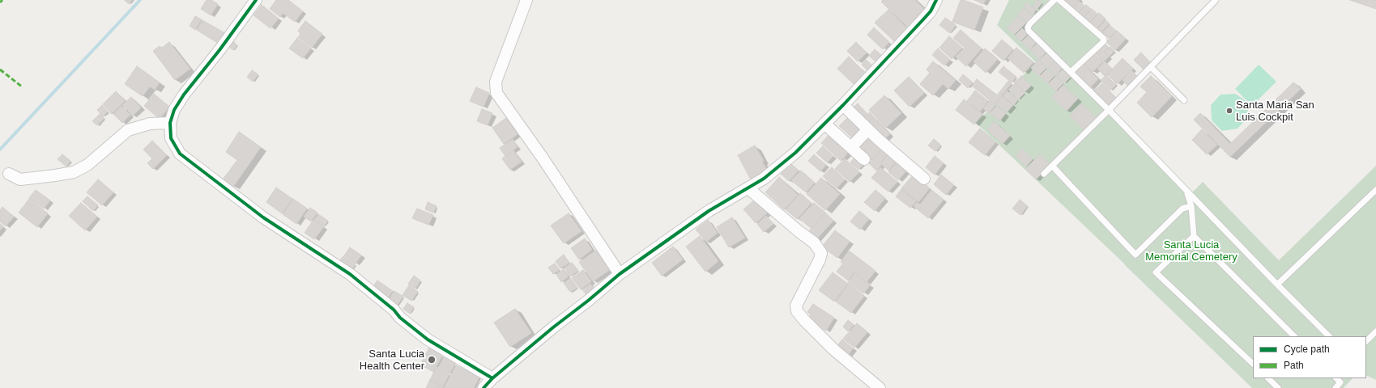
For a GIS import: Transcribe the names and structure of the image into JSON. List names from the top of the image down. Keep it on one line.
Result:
{"parks":["Santa Lucia Memorial Cemetery"],"places":["Santa Maria San Luis Cockpit","Santa Lucia Health Center"],"legend":["Cycle path","Path"]}
